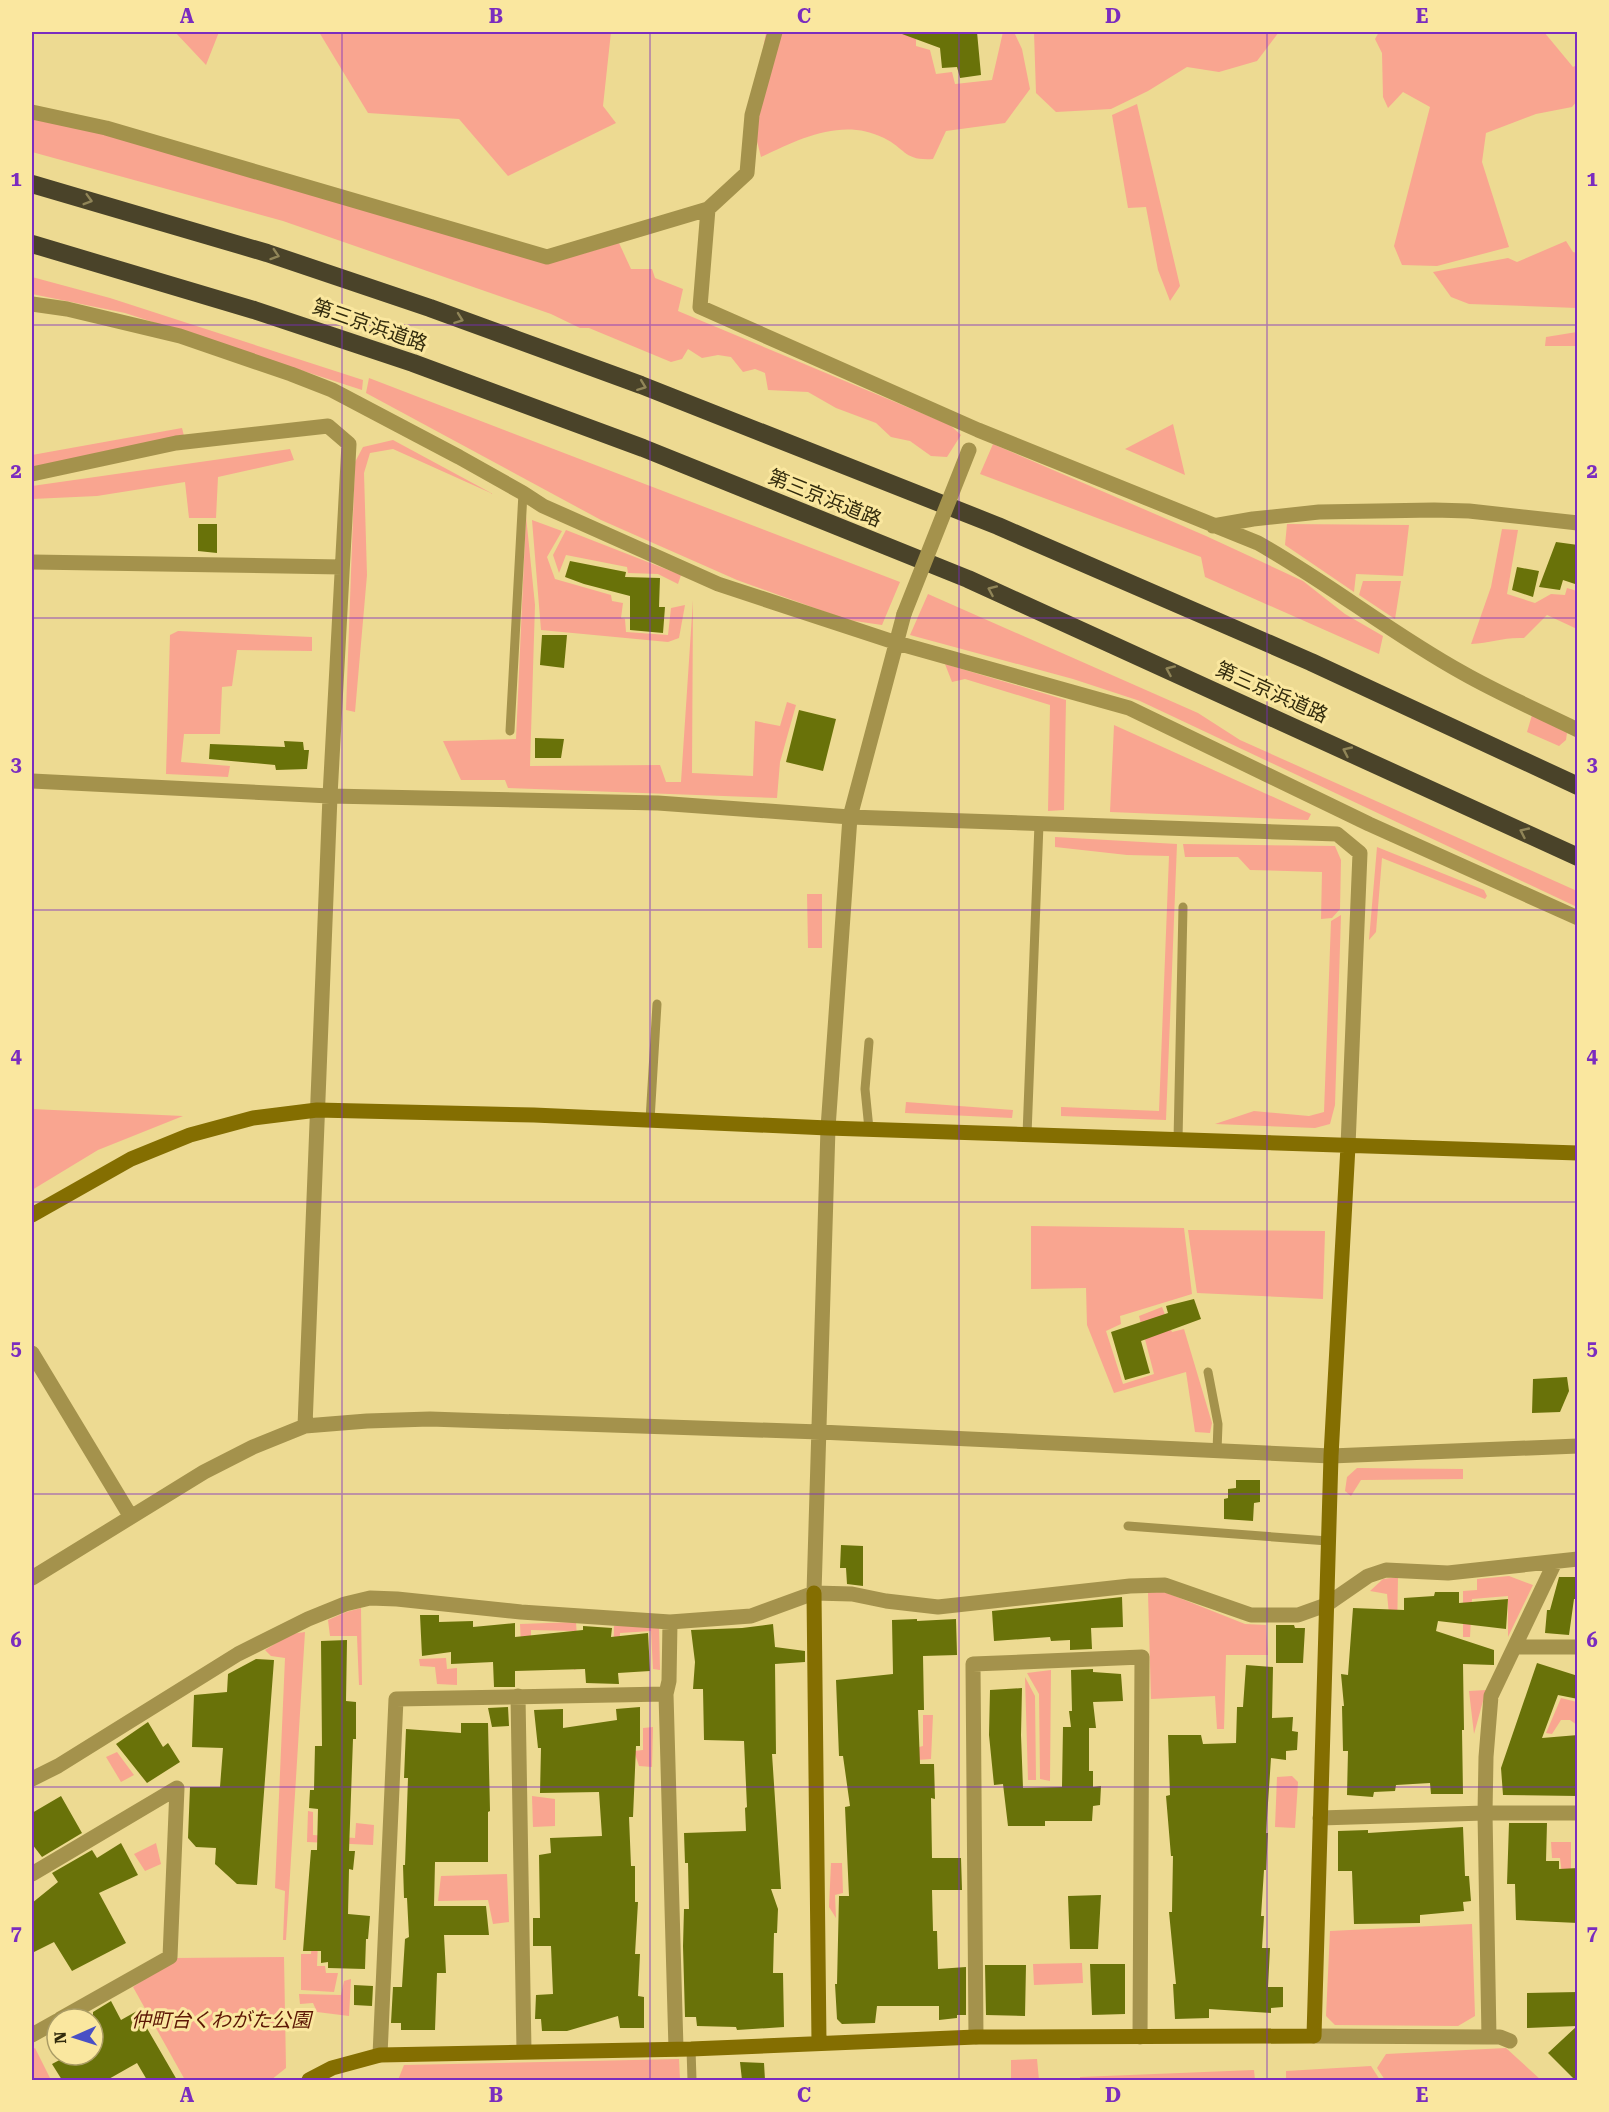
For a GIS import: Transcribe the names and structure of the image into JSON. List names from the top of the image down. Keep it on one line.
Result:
{"streets":{"highway":["第三京浜道路"]},"parks":["仲町台くわがた公園"],"north":"left","grid":{"columns":["A","B","C","D","E"],"rows":["1","2","3","4","5","6","7"]}}
